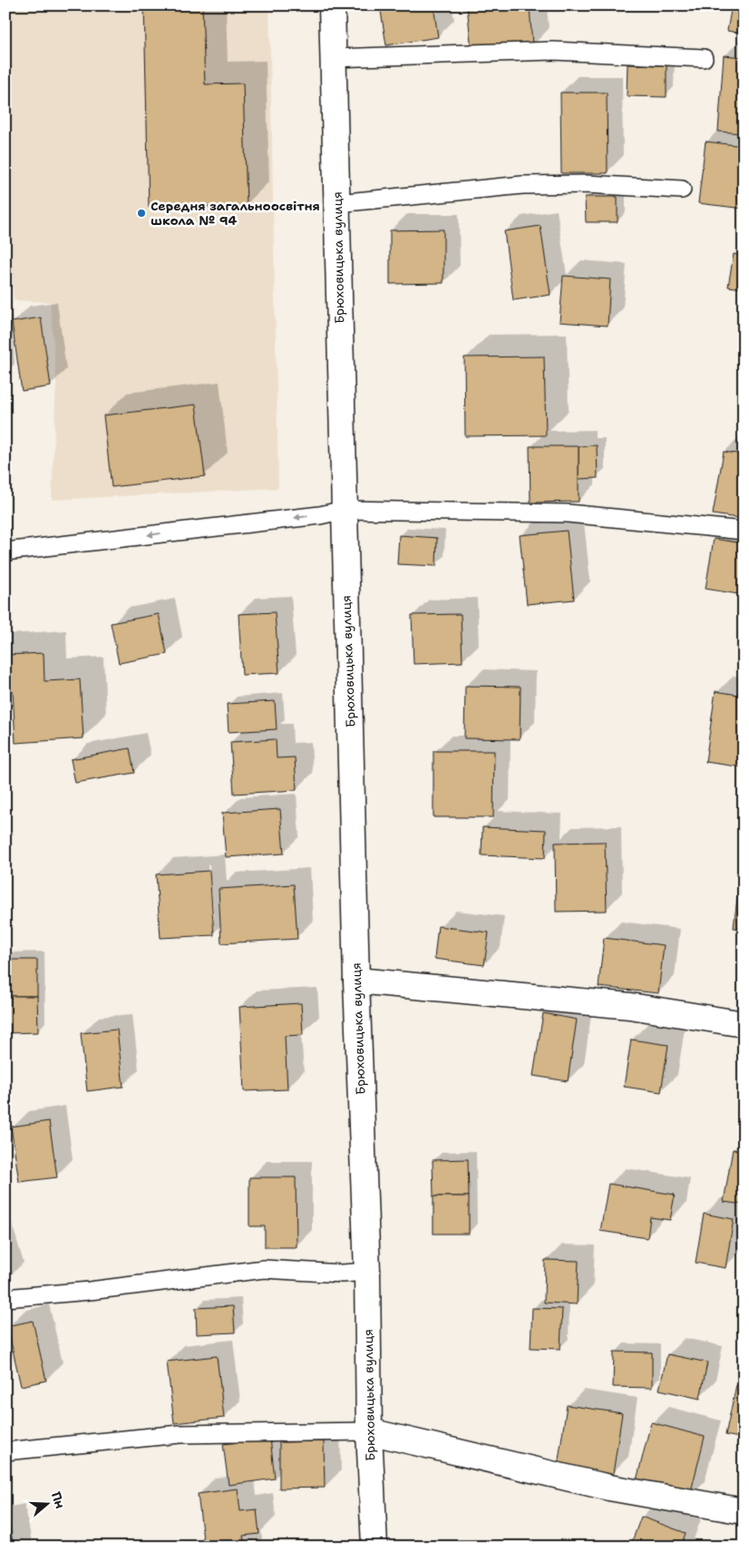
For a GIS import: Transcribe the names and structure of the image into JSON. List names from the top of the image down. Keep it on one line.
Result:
{"streets":{"main road":["Брюховицька вулиця"]},"places":["Середня загальноосвітня школа № 94"],"north":"right"}
